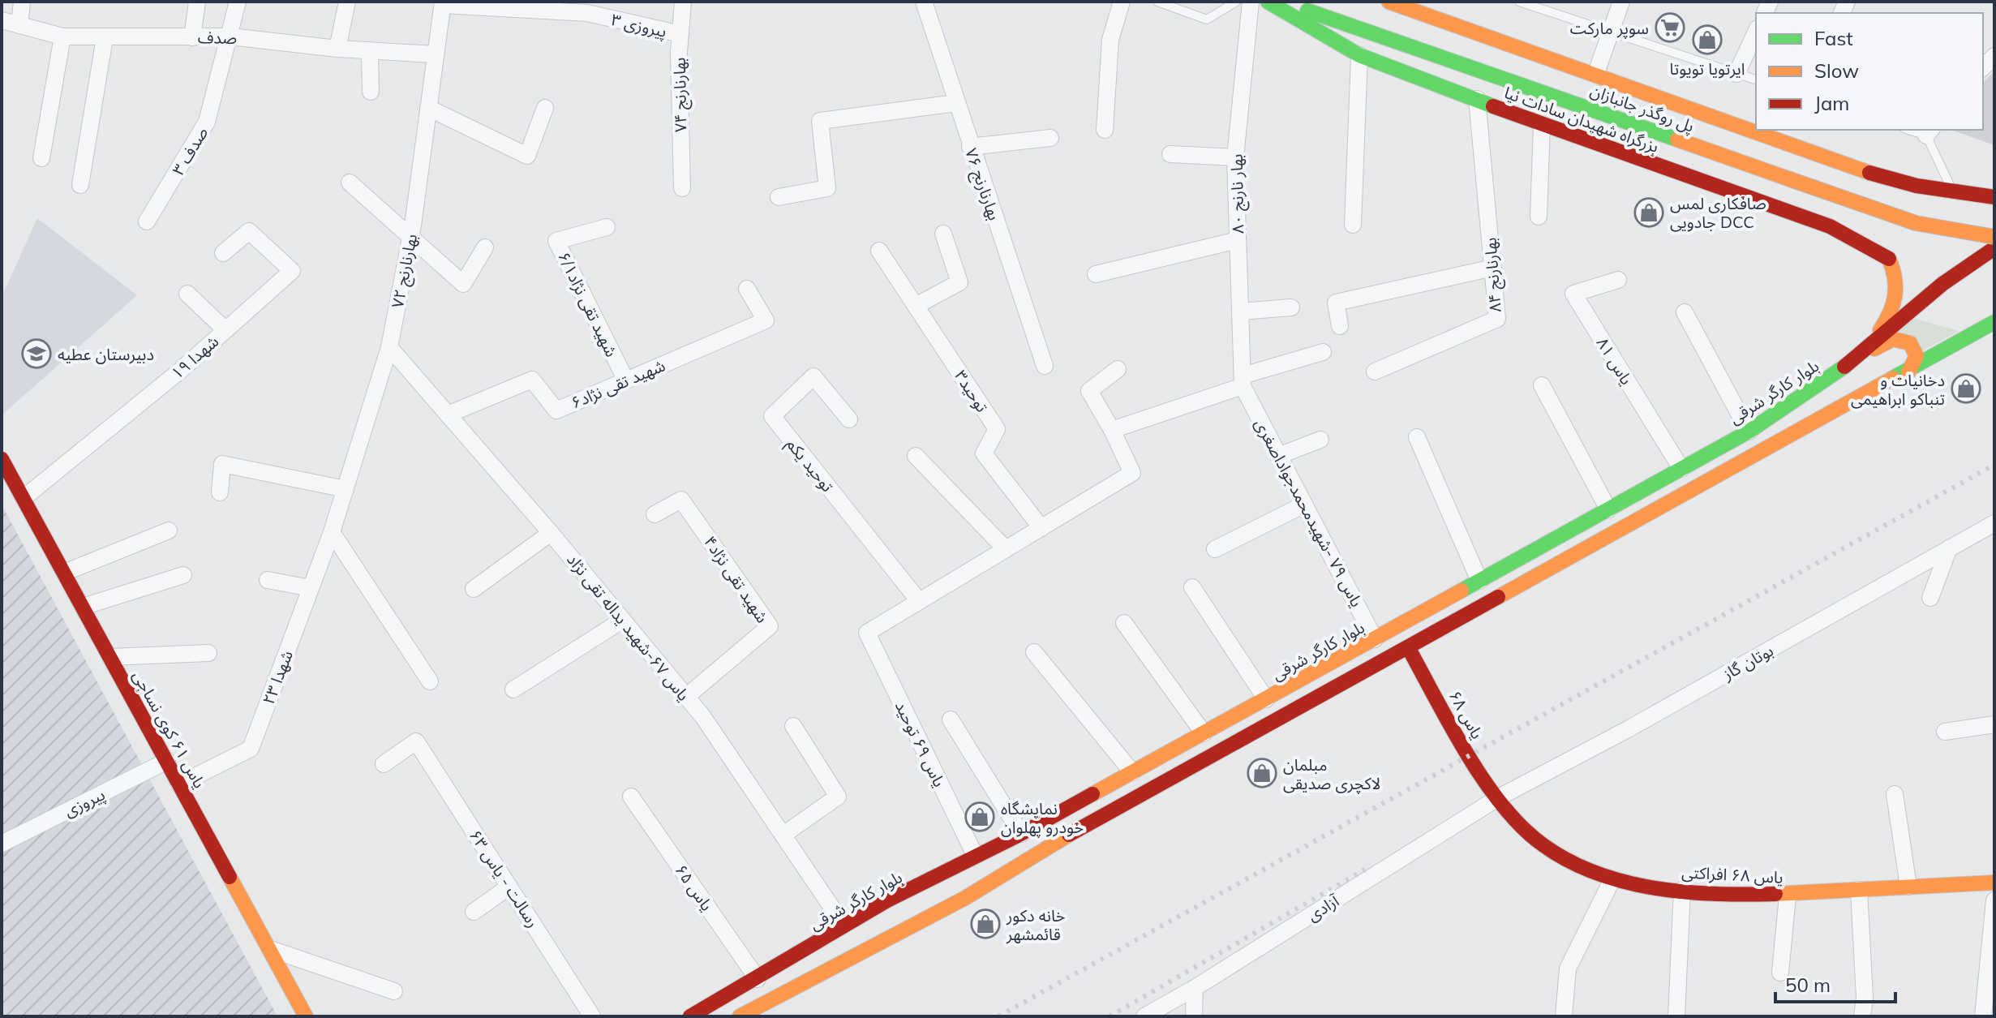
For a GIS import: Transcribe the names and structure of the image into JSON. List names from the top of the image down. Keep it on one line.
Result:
{"streets":{"main road":["پل روگذر جانبازان","بزرگراه شهیدان سادات نیا","بلوار کارگر شرقی","یاس ۶۸","یاس ۶۱ کوی نساجی","یاس ۶۸ افراکتی"],"street":["پیروزی ۳","صدف","بهارنارنج ۷۴","صدف ۳","بهارنارنج ۷۶","بهار نارنج ۸۰","بهارنارنج ۷۲","بهارنارنج ۸۴","شهید تقی نژاد۶/۱","شهدا ۱۹","یاس ۸۱","شهید تقی نژاد۶","توحید۳","توحید یکم","یاس ۷۹ -شهیدمحمدجواداصغری","شهید تقی نژاد۴","یاس ۶۷-شهید یداله تقی نژاد","بوتان گاز","شهدا ۲۳","یاس ۶۹ توحید","پیروزی","رسالت - یاس ۶۳","یاس ۶۵","آزادی"]},"crossings":[["پیروزی ۳","بهارنارنج ۷۴"],["پیروزی ۳","بهارنارنج ۷۲"],["صدف","صدف ۳"],["صدف","بهارنارنج ۷۲"],["بزرگراه شهیدان سادات نیا","بهارنارنج ۸۴"],["بزرگراه شهیدان سادات نیا","بلوار کارگر شرقی"],["بهار نارنج ۸۰","یاس ۷۹ -شهیدمحمدجواداصغری"],["بهارنارنج ۷۲","یاس ۶۷-شهید یداله تقی نژاد"],["بهارنارنج ۷۲","شهدا ۲۳"],["شهید تقی نژاد۶/۱","شهید تقی نژاد۶"],["شهدا ۱۹","یاس ۶۱ کوی نساجی"],["یاس ۸۱","بلوار کارگر شرقی"],["شهید تقی نژاد۶","یاس ۶۷-شهید یداله تقی نژاد"],["بلوار کارگر شرقی","یاس ۷۹ -شهیدمحمدجواداصغری"],["بلوار کارگر شرقی","یاس ۶۷-شهید یداله تقی نژاد"],["بلوار کارگر شرقی","یاس ۶۹ توحید"],["بلوار کارگر شرقی","یاس ۶۵"],["توحید یکم","یاس ۶۹ توحید"],["شهید تقی نژاد۴","یاس ۶۷-شهید یداله تقی نژاد"],["بوتان گاز","یاس ۶۸"],["بوتان گاز","یاس ۶۸ افراکتی"],["بوتان گاز","آزادی"],["شهدا ۲۳","یاس ۶۱ کوی نساجی"],["یاس ۶۸","یاس ۶۸ افراکتی"],["یاس ۶۸","آزادی"],["یاس ۶۱ کوی نساجی","پیروزی"],["یاس ۶۸ افراکتی","آزادی"]],"places":{"supermarket":["سوپر مارکت"],"shop":["ایرتویا تویوتا","صافکاری لمس جادویی DCC","دخانیات و تنباکو ابراهیمی","مبلمان لاکچری صدیقی","نمایشگاه خودرو پهلوان","خانه دکور قائمشهر"],"school or university":["دبیرستان عطیه"]},"legend":["Fast","Slow","Jam"],"scale_bar":"50 m"}
